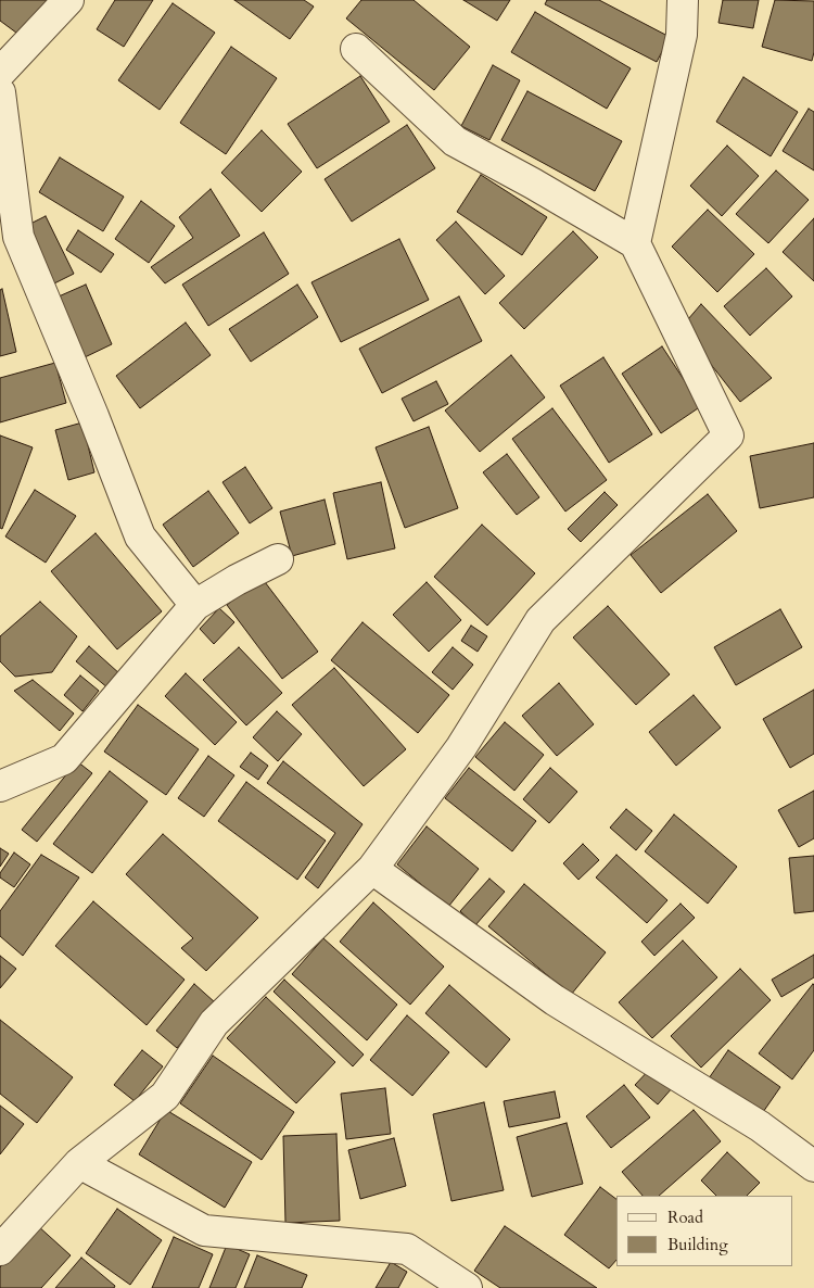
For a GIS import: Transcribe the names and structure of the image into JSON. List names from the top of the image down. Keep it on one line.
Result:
{"legend":["Road","Building"]}
